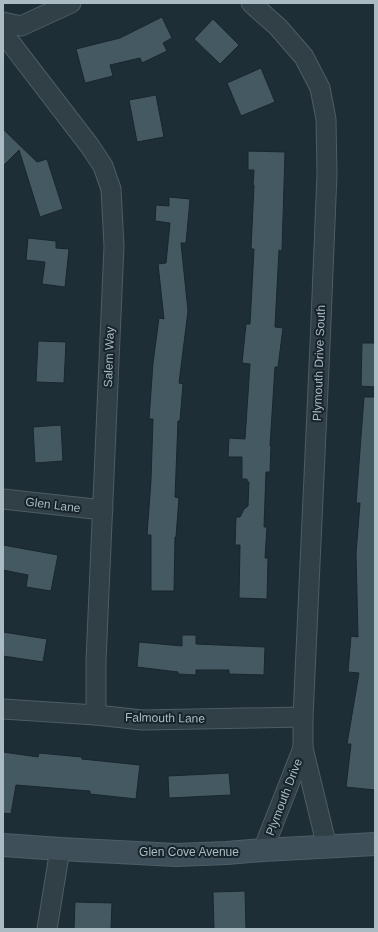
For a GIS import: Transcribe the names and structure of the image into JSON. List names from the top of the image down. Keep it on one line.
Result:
{"streets":{"main road":["Glen Cove Avenue"],"street":["Salem Way","Plymouth Drive South","Glen Lane","Falmouth Lane","Plymouth Drive"]},"crossings":[["Salem Way","Glen Lane"],["Salem Way","Falmouth Lane"],["Plymouth Drive South","Falmouth Lane"],["Plymouth Drive South","Plymouth Drive"],["Plymouth Drive","Glen Cove Avenue"]]}
